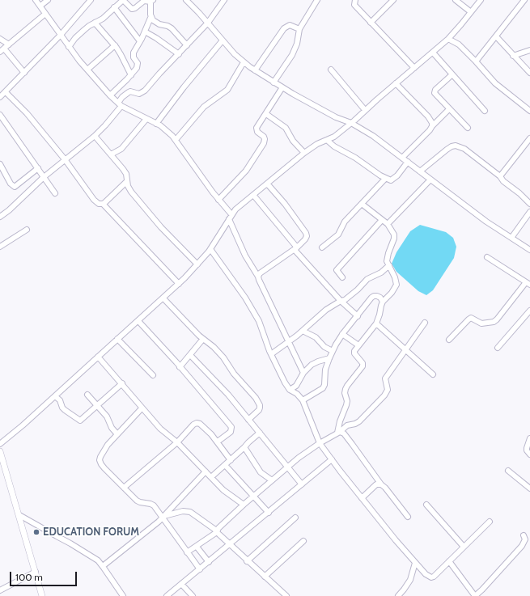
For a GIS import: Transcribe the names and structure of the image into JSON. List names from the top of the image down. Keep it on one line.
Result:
{"places":["EDUCATION FORUM"],"scale_bar":"100 m"}
